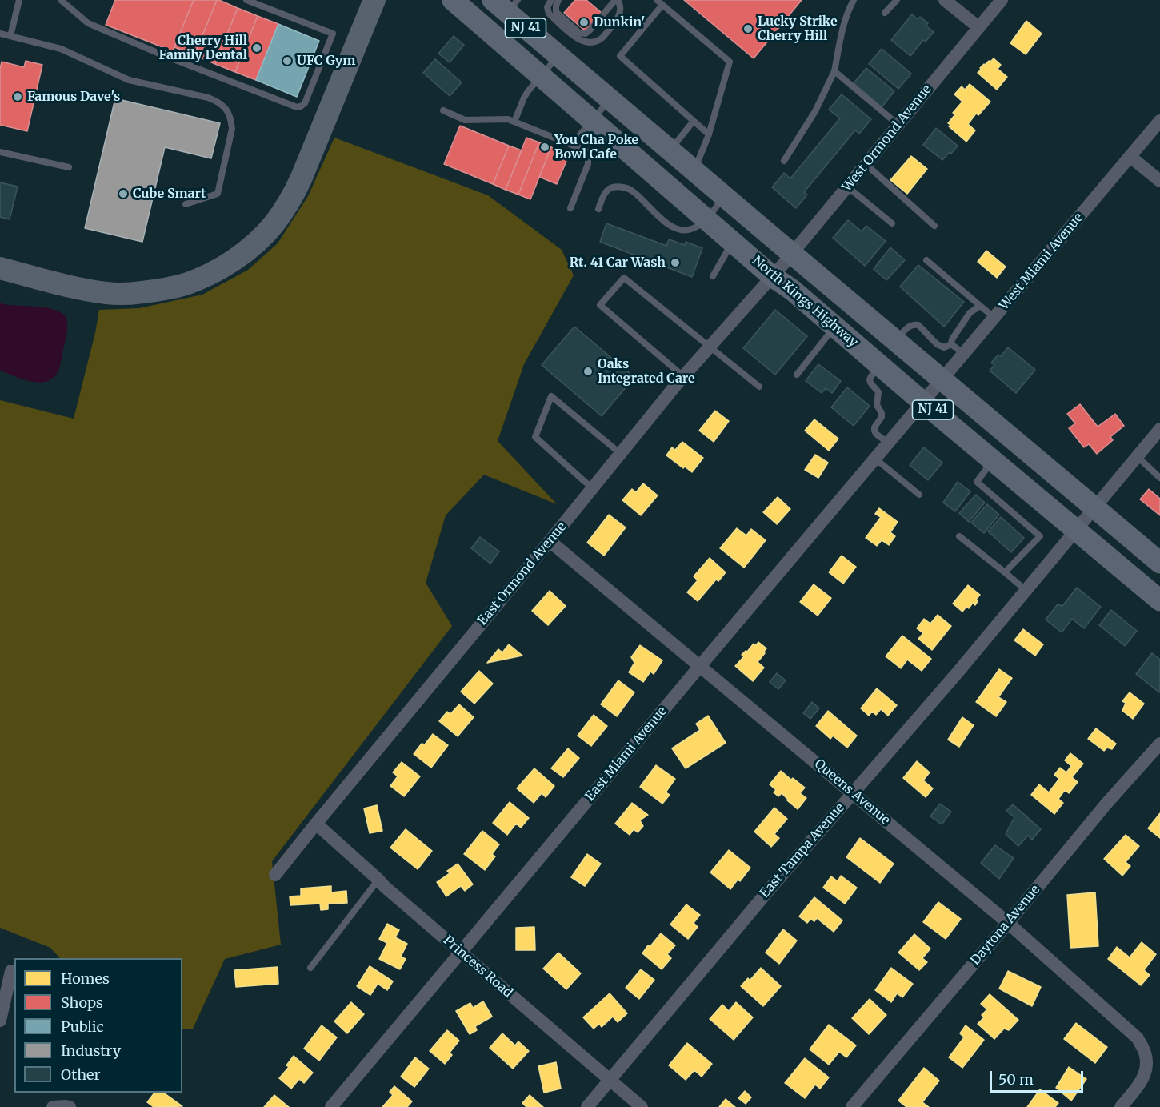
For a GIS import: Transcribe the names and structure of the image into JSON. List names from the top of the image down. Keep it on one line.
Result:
{"streets":{"main road":["NJ 41","North Kings Highway"],"street":["West Ormond Avenue","West Miami Avenue","East Ormond Avenue","East Miami Avenue","Queens Avenue","East Tampa Avenue","Daytona Avenue","Princess Road"]},"crossings":[["NJ 41","West Ormond Avenue"],["NJ 41","West Miami Avenue"],["NJ 41","East Tampa Avenue"],["West Ormond Avenue","North Kings Highway"],["West Ormond Avenue","East Ormond Avenue"],["West Miami Avenue","North Kings Highway"],["West Miami Avenue","East Miami Avenue"],["North Kings Highway","East Ormond Avenue"],["North Kings Highway","East Miami Avenue"],["North Kings Highway","East Tampa Avenue"],["East Ormond Avenue","Queens Avenue"],["East Ormond Avenue","Princess Road"],["East Miami Avenue","Queens Avenue"],["East Miami Avenue","Princess Road"],["Queens Avenue","East Tampa Avenue"],["Queens Avenue","Daytona Avenue"],["East Tampa Avenue","Princess Road"]],"places":["Dunkin'","Lucky Strike Cherry Hill","Cherry Hill Family Dental","UFC Gym","Famous Dave's","You Cha Poke Bowl Cafe","Cube Smart","Rt. 41 Car Wash","Oaks Integrated Care"],"legend":["Homes","Shops","Public","Industry","Other"],"scale_bar":"50 m"}
